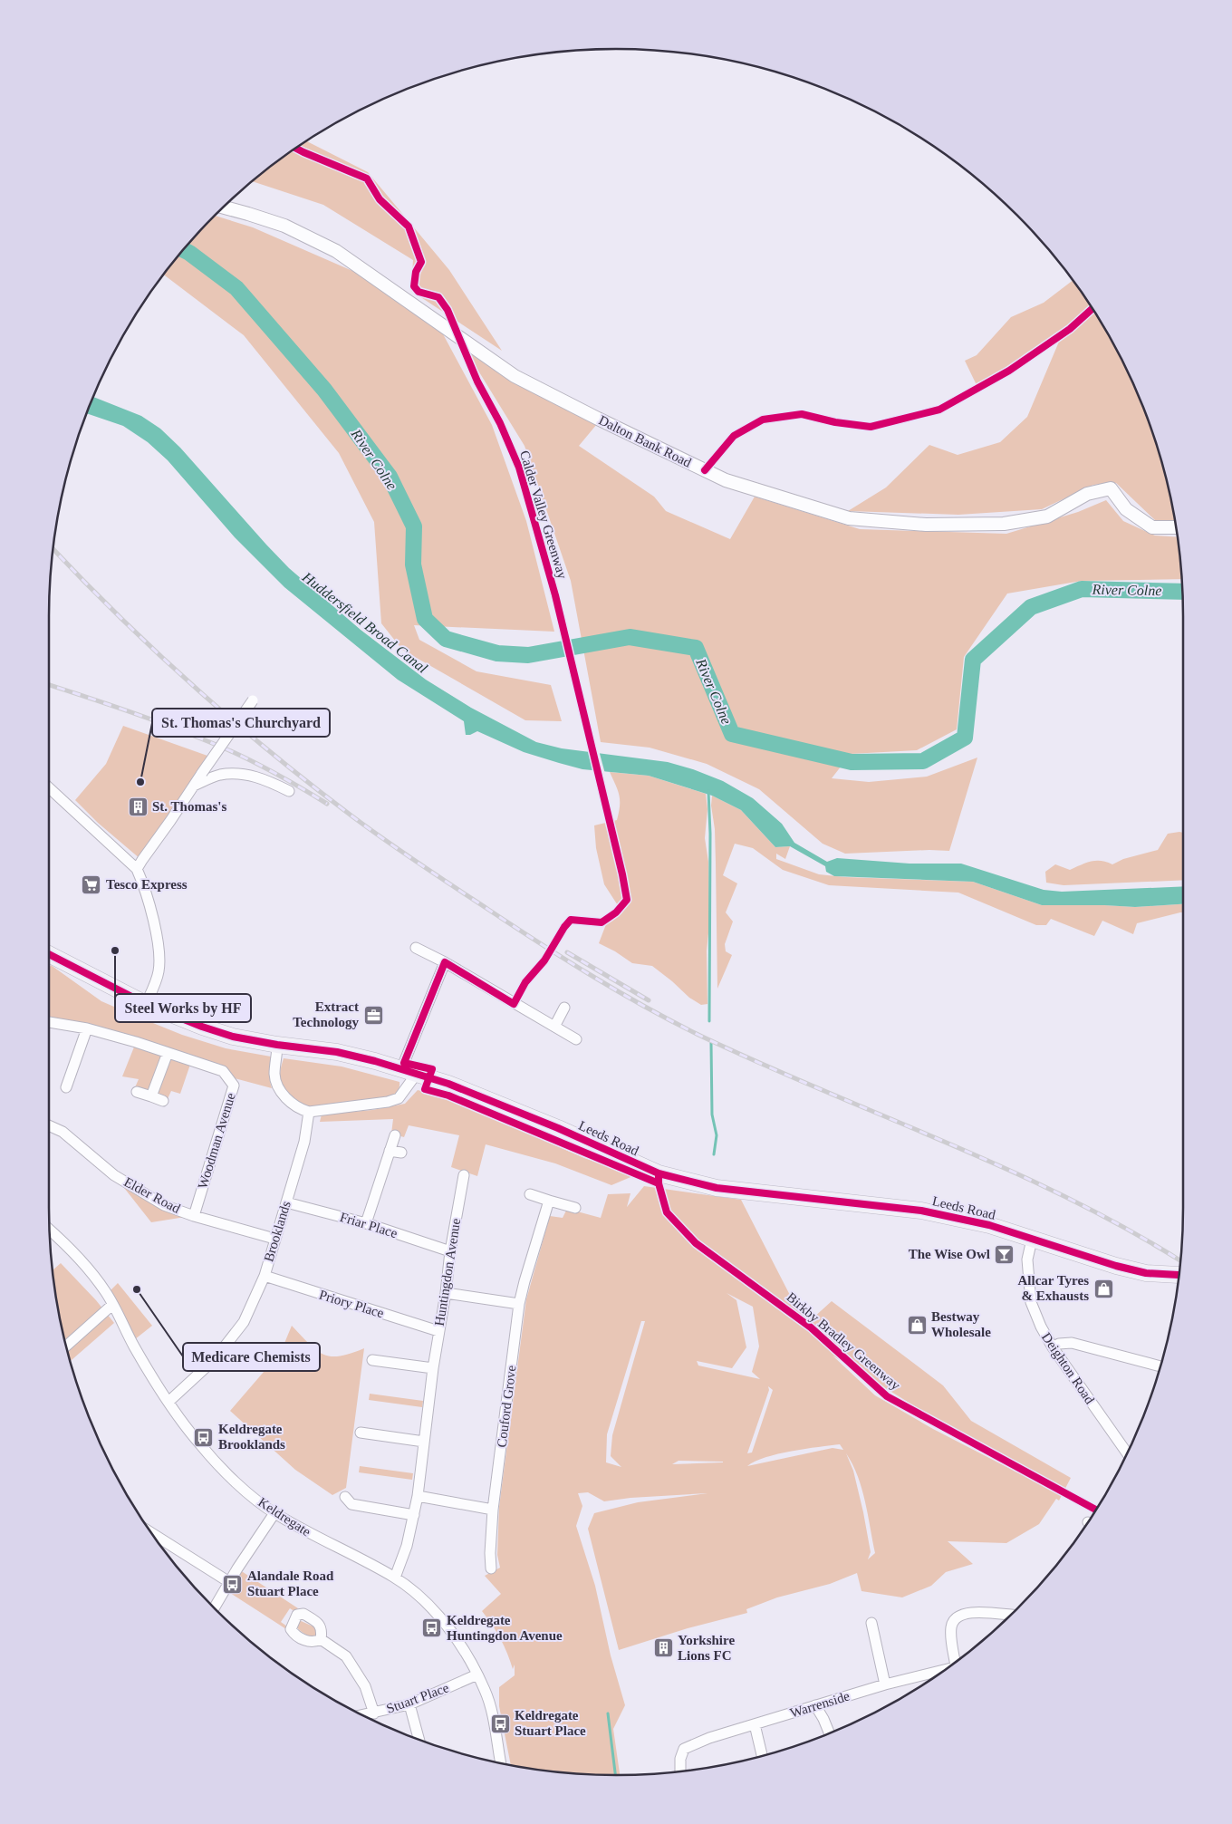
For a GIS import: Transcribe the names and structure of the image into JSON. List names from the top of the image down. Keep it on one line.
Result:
{"streets":{"main road":["Leeds Road"],"street":["Dalton Bank Road","Woodman Avenue","Elder Road","Friar Place","Brooklands","Huntingdon Avenue","Priory Place","Deighton Road","Couford Grove","Keldregate","Stuart Place","Warrenside"],"cycle path":["Calder Valley Greenway","Birkby Bradley Greenway"]},"crossings":[["Leeds Road","Deighton Road"],["Woodman Avenue","Elder Road"],["Elder Road","Brooklands"],["Friar Place","Brooklands"],["Friar Place","Huntingdon Avenue"],["Brooklands","Priory Place"],["Brooklands","Keldregate"],["Huntingdon Avenue","Priory Place"],["Huntingdon Avenue","Keldregate"],["Keldregate","Stuart Place"]],"water":["River Colne","Huddersfield Broad Canal"],"places":{"other":["St. Thomas's Churchyard","Steel Works by HF","Medicare Chemists"],"building":["St. Thomas's","Yorkshire Lions FC"],"supermarket":["Tesco Express"],"office":["Extract Technology"],"bar":["The Wise Owl"],"shop":["Allcar Tyres & Exhausts","Bestway Wholesale"],"bus stop":["Keldregate Brooklands","Alandale Road Stuart Place","Keldregate Huntingdon Avenue","Keldregate Stuart Place"]}}
